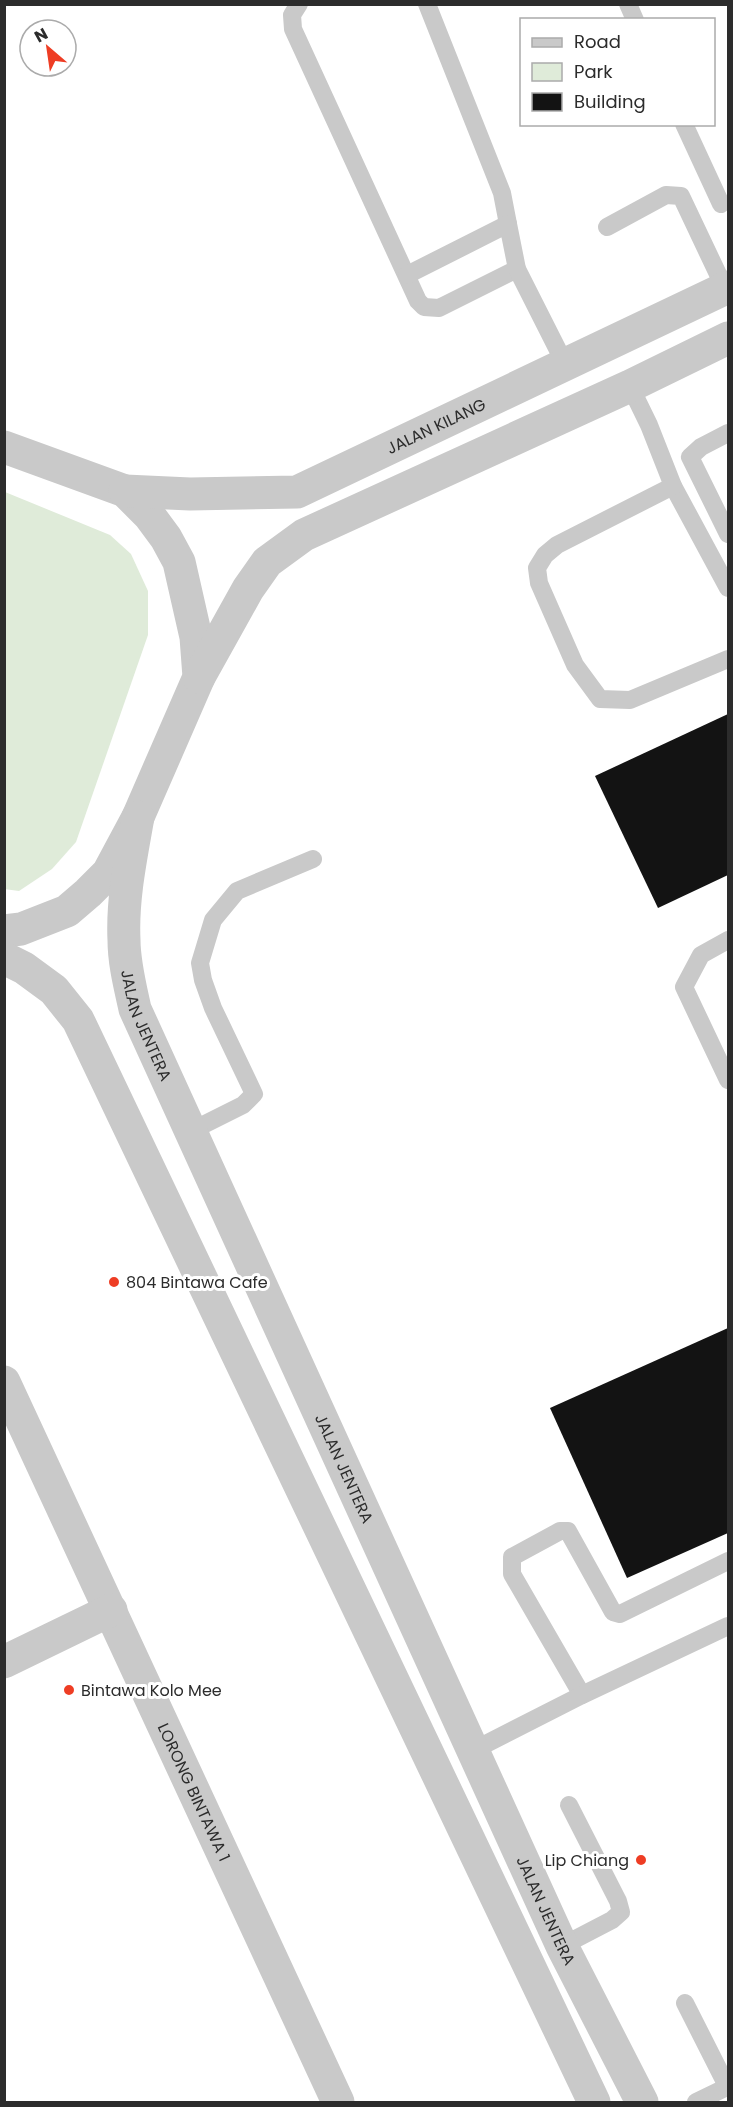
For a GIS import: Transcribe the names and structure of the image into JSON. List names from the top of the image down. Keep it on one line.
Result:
{"streets":{"street":["JALAN KILANG","JALAN JENTERA","LORONG BINTAWA 1"]},"places":["804 Bintawa Cafe","Bintawa Kolo Mee","Lip Chiang"],"legend":["Road","Park","Building"],"north":"top left"}
